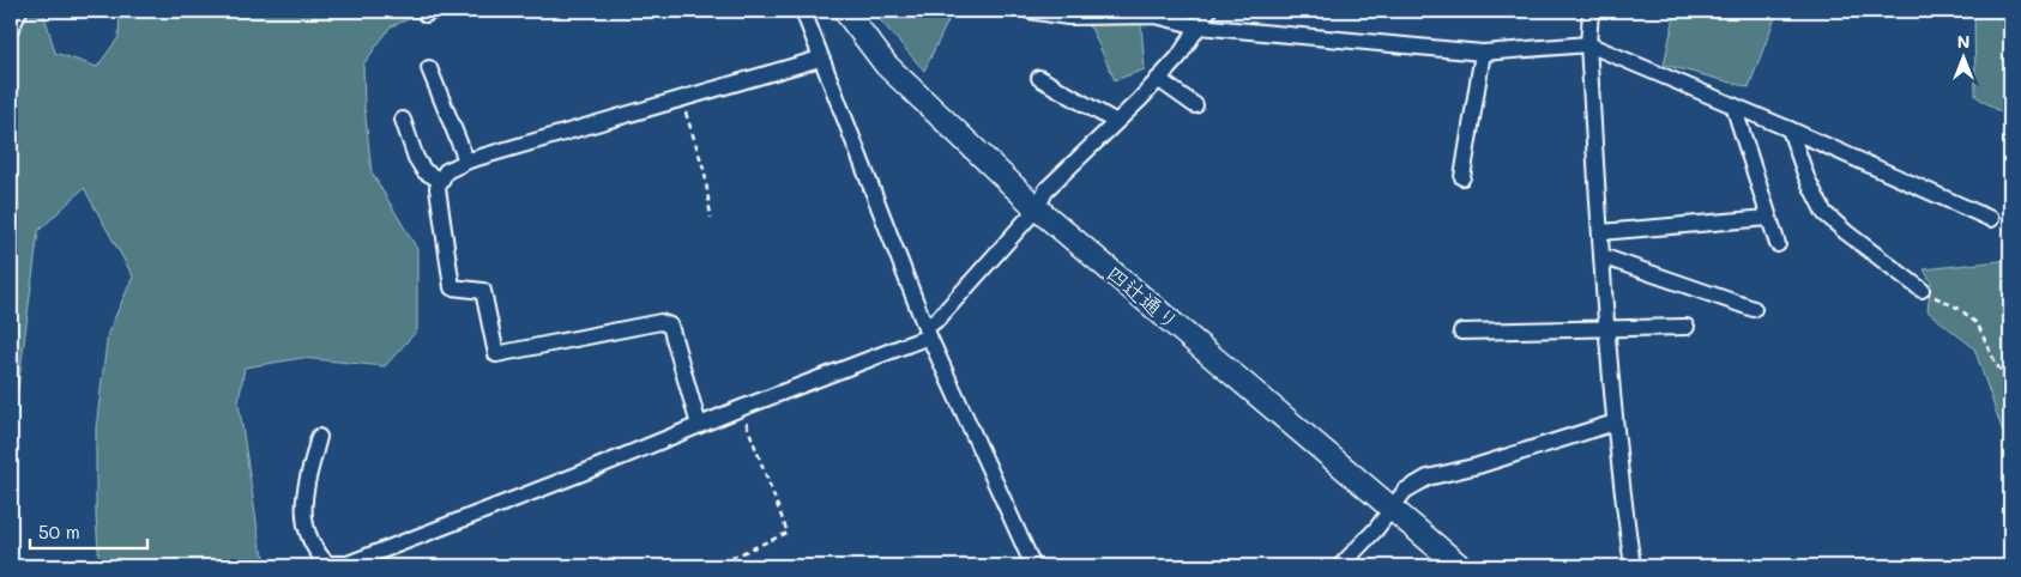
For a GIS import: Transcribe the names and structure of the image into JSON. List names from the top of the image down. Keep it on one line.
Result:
{"streets":{"street":["四辻通り"]},"scale_bar":"50 m","north":"top"}
